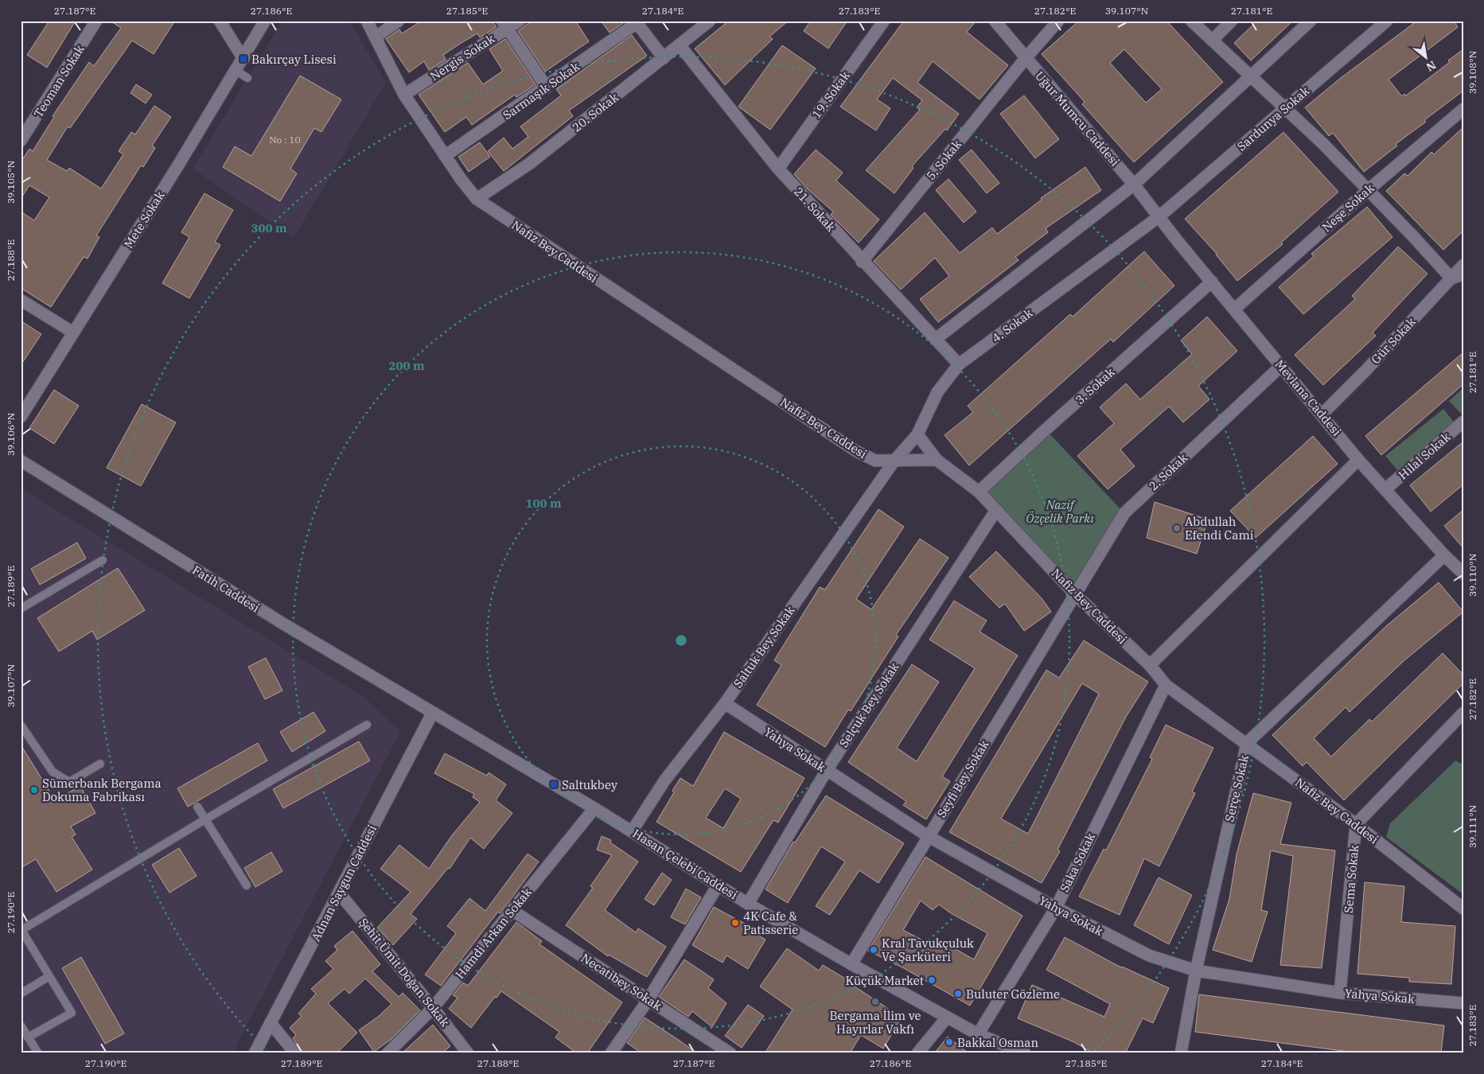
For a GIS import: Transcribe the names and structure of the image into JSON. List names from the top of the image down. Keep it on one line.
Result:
{"streets":{"street":["Nergis Sokak","Teoman Sokak","Sarmaşık Sokak","19. Sokak","20. Sokak","Uğur Mumcu Caddesi","Sardunya Sokak","5. Sokak","Neşe Sokak","21. Sokak","Mete Sokak","Nafiz Bey Caddesi","4. Sokak","Gür Sokak","3. Sokak","Mevlana Caddesi","Hilal Sokak","2. Sokak","Fatih Caddesi","Saltuk Bey Sokak","Selçuk Bey Sokak","Yahya Sokak","Seyfi Bey Sokak","Serçe Sokak","Saka Sokak","Hasan Çelebi Caddesi","Sema Sokak","Adnan Saygun Caddesi","Hamdi Arkan Sokak","Şehit Ümit Doğan Sokak","Necatibey Sokak"]},"crossings":[["Nergis Sokak","Nafiz Bey Caddesi"],["Sarmaşık Sokak","Nafiz Bey Caddesi"],["19. Sokak","21. Sokak"],["20. Sokak","21. Sokak"],["20. Sokak","Nafiz Bey Caddesi"],["Uğur Mumcu Caddesi","Sardunya Sokak"],["Uğur Mumcu Caddesi","5. Sokak"],["Uğur Mumcu Caddesi","4. Sokak"],["Uğur Mumcu Caddesi","Mevlana Caddesi"],["Sardunya Sokak","4. Sokak"],["Sardunya Sokak","Mevlana Caddesi"],["5. Sokak","21. Sokak"],["Neşe Sokak","Mevlana Caddesi"],["21. Sokak","4. Sokak"],["Nafiz Bey Caddesi","4. Sokak"],["Nafiz Bey Caddesi","3. Sokak"],["Nafiz Bey Caddesi","2. Sokak"],["Nafiz Bey Caddesi","Saltuk Bey Sokak"],["Nafiz Bey Caddesi","Selçuk Bey Sokak"],["Nafiz Bey Caddesi","Seyfi Bey Sokak"],["Nafiz Bey Caddesi","Serçe Sokak"],["Nafiz Bey Caddesi","Saka Sokak"],["Nafiz Bey Caddesi","Sema Sokak"],["4. Sokak","Mevlana Caddesi"],["4. Sokak","Saltuk Bey Sokak"],["Gür Sokak","Mevlana Caddesi"],["3. Sokak","Mevlana Caddesi"],["Mevlana Caddesi","Hilal Sokak"],["Mevlana Caddesi","2. Sokak"],["Mevlana Caddesi","Serçe Sokak"],["2. Sokak","Seyfi Bey Sokak"],["Fatih Caddesi","Hasan Çelebi Caddesi"],["Fatih Caddesi","Adnan Saygun Caddesi"],["Saltuk Bey Sokak","Yahya Sokak"],["Saltuk Bey Sokak","Hasan Çelebi Caddesi"],["Selçuk Bey Sokak","Yahya Sokak"],["Selçuk Bey Sokak","Hasan Çelebi Caddesi"],["Yahya Sokak","Seyfi Bey Sokak"],["Yahya Sokak","Serçe Sokak"],["Yahya Sokak","Saka Sokak"],["Yahya Sokak","Sema Sokak"],["Seyfi Bey Sokak","Hasan Çelebi Caddesi"],["Saka Sokak","Hasan Çelebi Caddesi"],["Hasan Çelebi Caddesi","Adnan Saygun Caddesi"],["Hasan Çelebi Caddesi","Hamdi Arkan Sokak"],["Adnan Saygun Caddesi","Şehit Ümit Doğan Sokak"],["Hamdi Arkan Sokak","Şehit Ümit Doğan Sokak"],["Hamdi Arkan Sokak","Necatibey Sokak"]],"parks":["Nazif Özçelik Parkı"],"places":{"transit":["Bakırçay Lisesi","Saltukbey"],"other":["Abdullah Efendi Cami","Sümerbank Bergama Dokuma Fabrikası","4K Cafe & Patisserie","Kral Tavukçuluk Ve Şarküteri","Küçük Market","Buluter Gözleme","Bergama İlim ve Hayırlar Vakfı","Bakkal Osman"]},"house_numbers":["No : 10"],"north":"bottom right","coordinates":["27.187°E","27.186°E","27.185°E","27.184°E","27.183°E","27.182°E","39.107°N","27.181°E","39.108°N","39.105°N","27.188°E","39.106°N","39.110°N","27.189°E","39.111°N","27.190°E"],"rings":["300 m","200 m","100 m"]}
